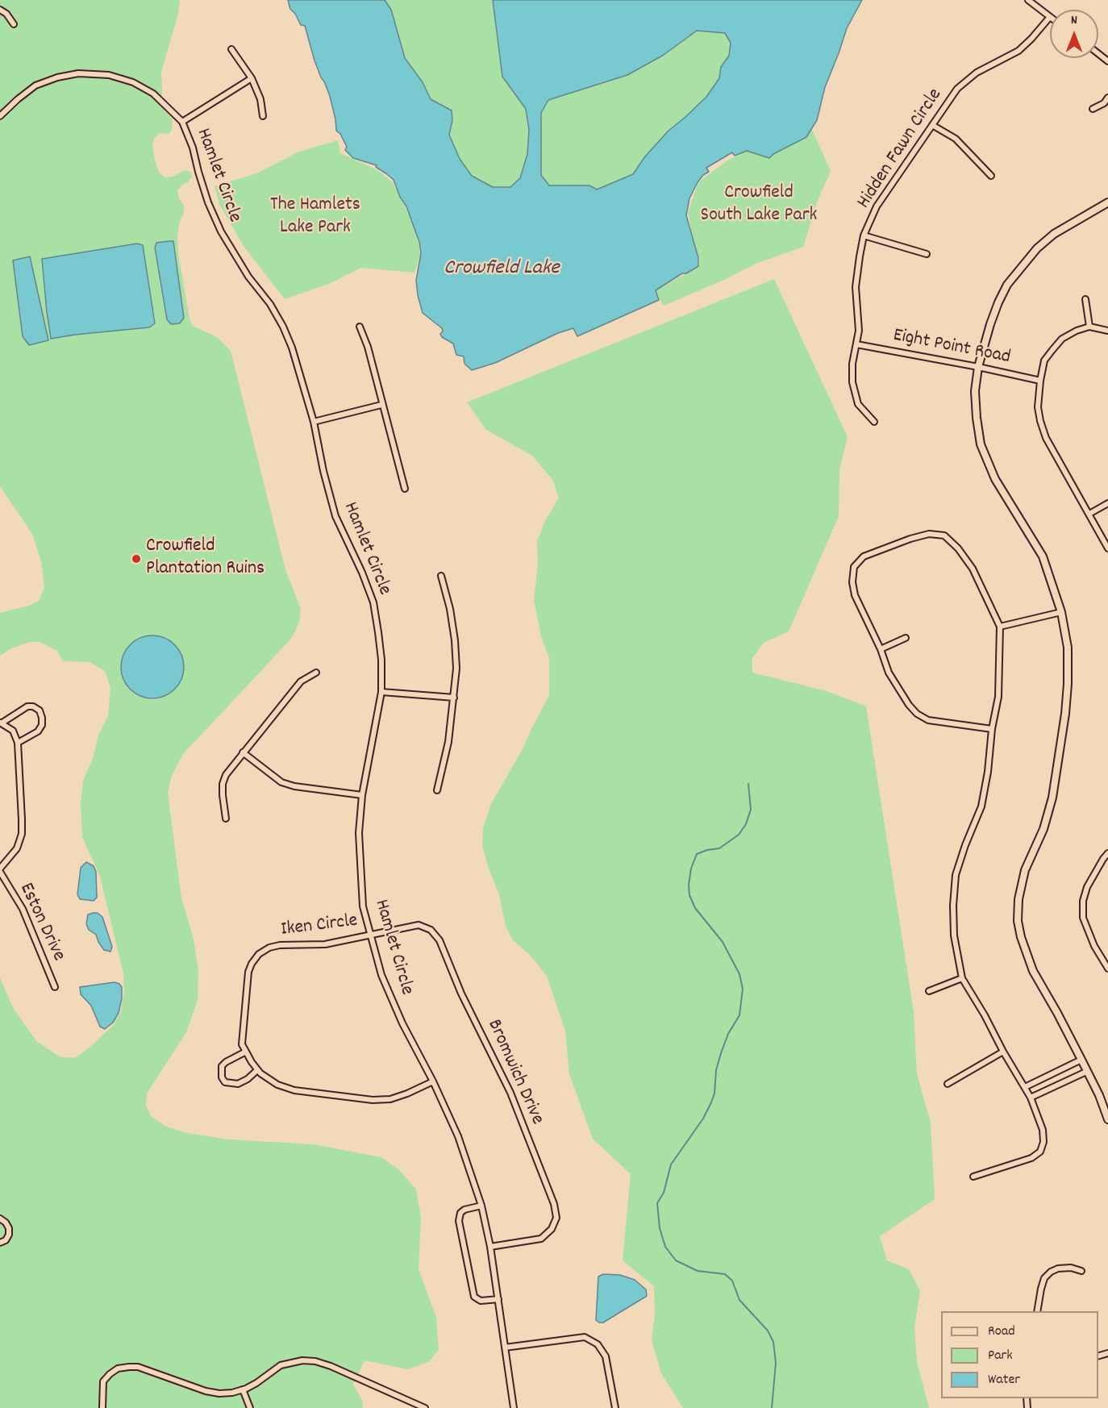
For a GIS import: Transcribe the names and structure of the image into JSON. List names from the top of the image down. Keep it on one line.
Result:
{"streets":{"street":["Hidden Fawn Circle","Hamlet Circle","Eight Point Road","Eston Drive","Iken Circle","Bromwich Drive"]},"crossings":[["Hidden Fawn Circle","Eight Point Road"],["Hamlet Circle","Iken Circle"],["Hamlet Circle","Bromwich Drive"],["Iken Circle","Bromwich Drive"]],"water":["Crowfield Lake"],"parks":["Crowfield South Lake Park","The Hamlets Lake Park"],"places":["Crowfield Plantation Ruins"],"legend":["Road","Park","Water"],"north":"top"}
